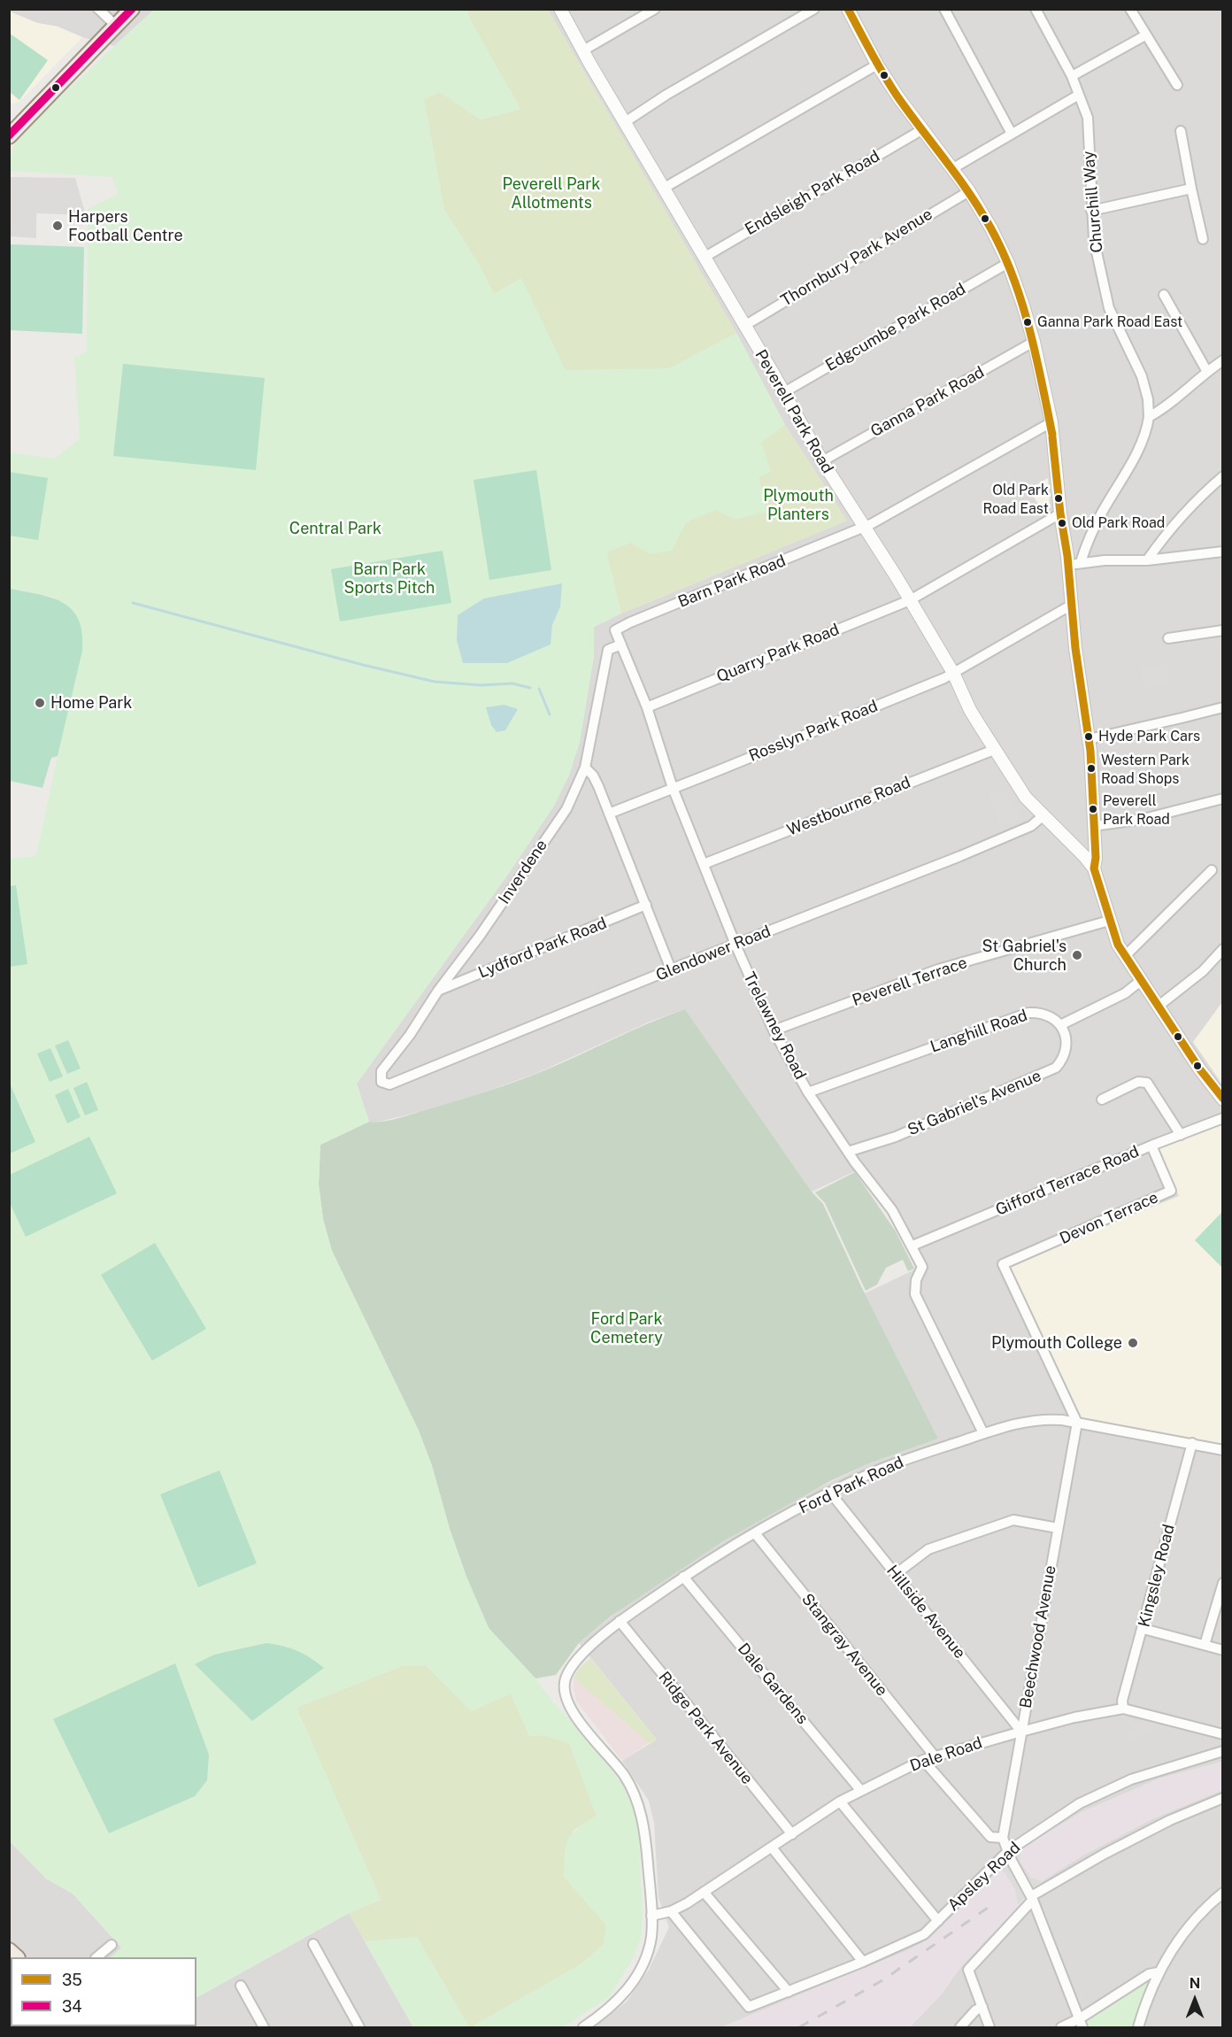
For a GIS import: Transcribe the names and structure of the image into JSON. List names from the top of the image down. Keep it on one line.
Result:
{"streets":{"street":["Endsleigh Park Road","Churchill Way","Thornbury Park Avenue","Edgcumbe Park Road","Ganna Park Road","Peverell Park Road","Barn Park Road","Quarry Park Road","Rosslyn Park Road","Westbourne Road","Inverdene","Lydford Park Road","Glendower Road","Peverell Terrace","Trelawney Road","Langhill Road","St Gabriel's Avenue","Gifford Terrace Road","Devon Terrace","Ford Park Road","Kingsley Road","Hillside Avenue","Beechwood Avenue","Stangray Avenue","Dale Gardens","Ridge Park Avenue","Dale Road","Apsley Road"]},"crossings":[["Endsleigh Park Road","Peverell Park Road"],["Thornbury Park Avenue","Peverell Park Road"],["Edgcumbe Park Road","Peverell Park Road"],["Ganna Park Road","Peverell Park Road"],["Peverell Park Road","Barn Park Road"],["Peverell Park Road","Quarry Park Road"],["Peverell Park Road","Rosslyn Park Road"],["Peverell Park Road","Westbourne Road"],["Peverell Park Road","Glendower Road"],["Barn Park Road","Inverdene"],["Barn Park Road","Trelawney Road"],["Quarry Park Road","Trelawney Road"],["Rosslyn Park Road","Trelawney Road"],["Westbourne Road","Trelawney Road"],["Inverdene","Lydford Park Road"],["Inverdene","Glendower Road"],["Inverdene","Trelawney Road"],["Glendower Road","Trelawney Road"],["Peverell Terrace","Trelawney Road"],["Trelawney Road","Langhill Road"],["Trelawney Road","St Gabriel's Avenue"],["Trelawney Road","Gifford Terrace Road"],["Trelawney Road","Ford Park Road"],["Langhill Road","St Gabriel's Avenue"],["Gifford Terrace Road","Devon Terrace"],["Devon Terrace","Ford Park Road"],["Devon Terrace","Beechwood Avenue"],["Ford Park Road","Kingsley Road"],["Ford Park Road","Hillside Avenue"],["Ford Park Road","Beechwood Avenue"],["Ford Park Road","Stangray Avenue"],["Ford Park Road","Dale Gardens"],["Ford Park Road","Ridge Park Avenue"],["Ford Park Road","Dale Road"],["Kingsley Road","Dale Road"],["Hillside Avenue","Beechwood Avenue"],["Hillside Avenue","Dale Road"],["Beechwood Avenue","Dale Road"],["Stangray Avenue","Dale Road"],["Dale Gardens","Dale Road"],["Ridge Park Avenue","Dale Road"],["Dale Road","Apsley Road"]],"parks":["Peverell Park Allotments","Plymouth Planters","Central Park","Barn Park Sports Pitch","Ford Park Cemetery"],"places":["Harpers Football Centre","Ganna Park Road East","Old Park Road East","Old Park Road","Home Park","Hyde Park Cars","Western Park Road Shops","Peverell Park Road","St Gabriel's Church","Plymouth College"],"lines":["transit line 35","transit line 34"],"legend":["35","34"],"north":"top"}
